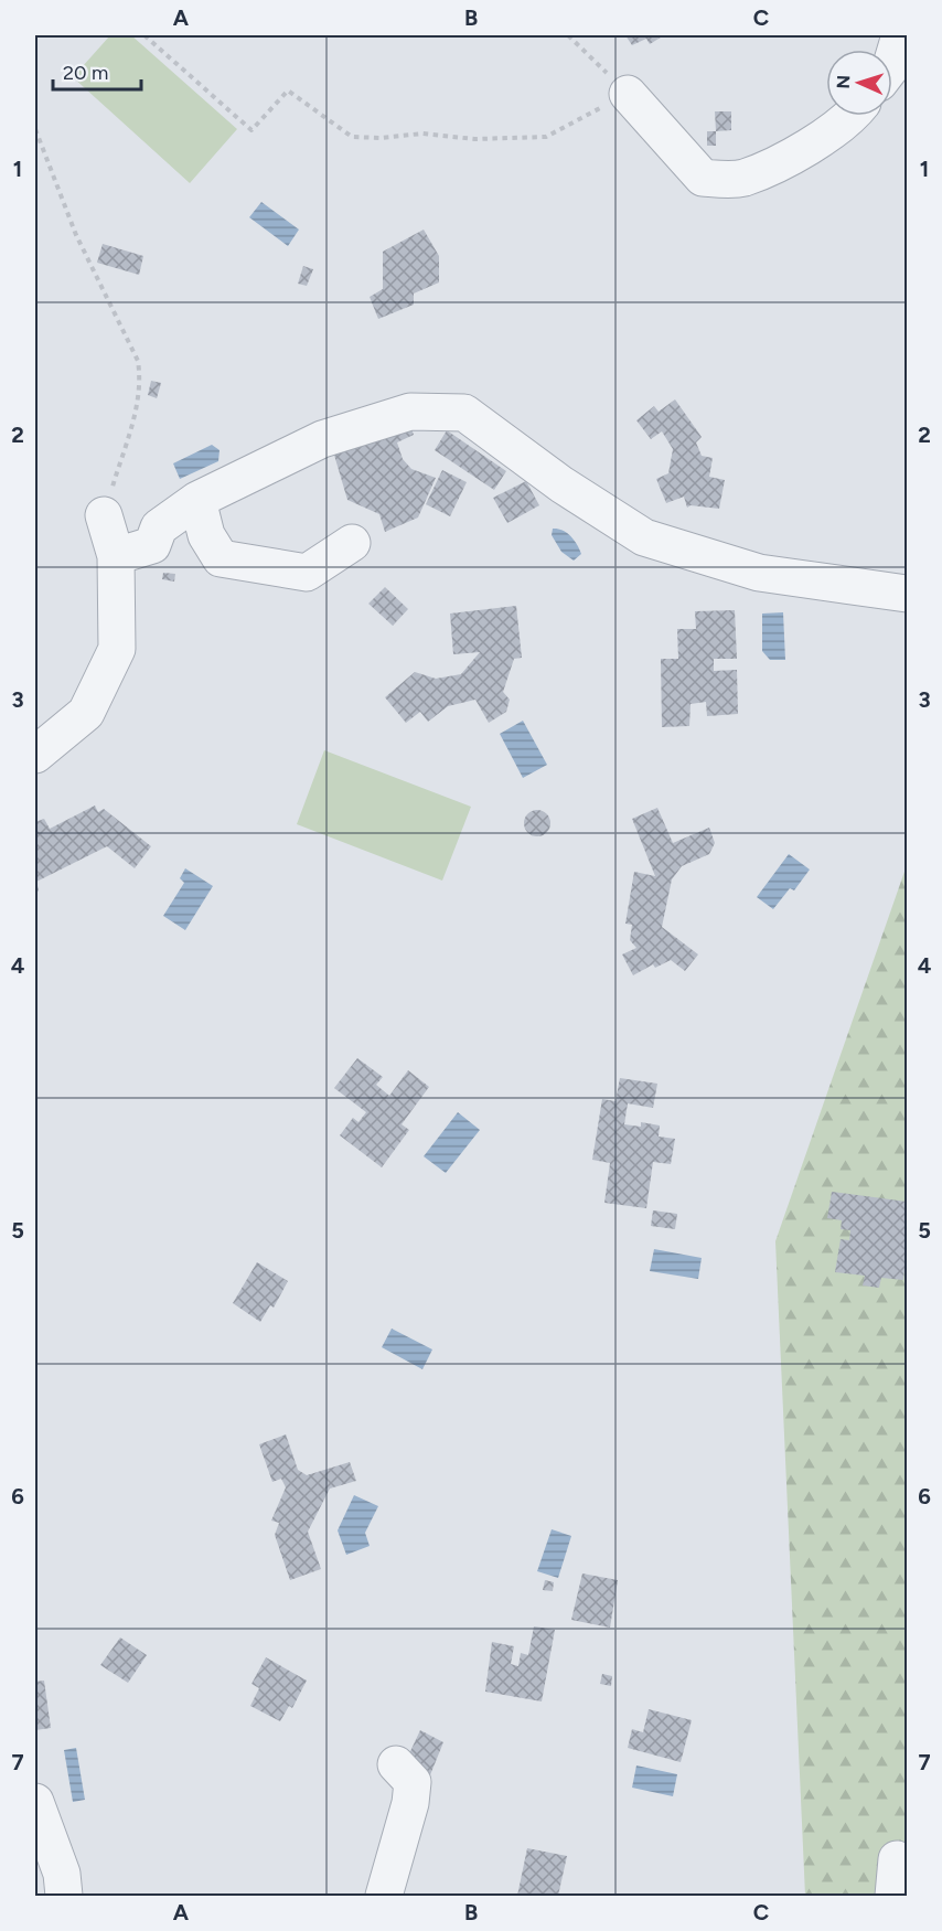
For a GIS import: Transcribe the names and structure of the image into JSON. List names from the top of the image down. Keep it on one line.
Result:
{"scale_bar":"20 m","north":"left","grid":{"columns":["A","B","C"],"rows":["1","2","3","4","5","6","7"]}}
